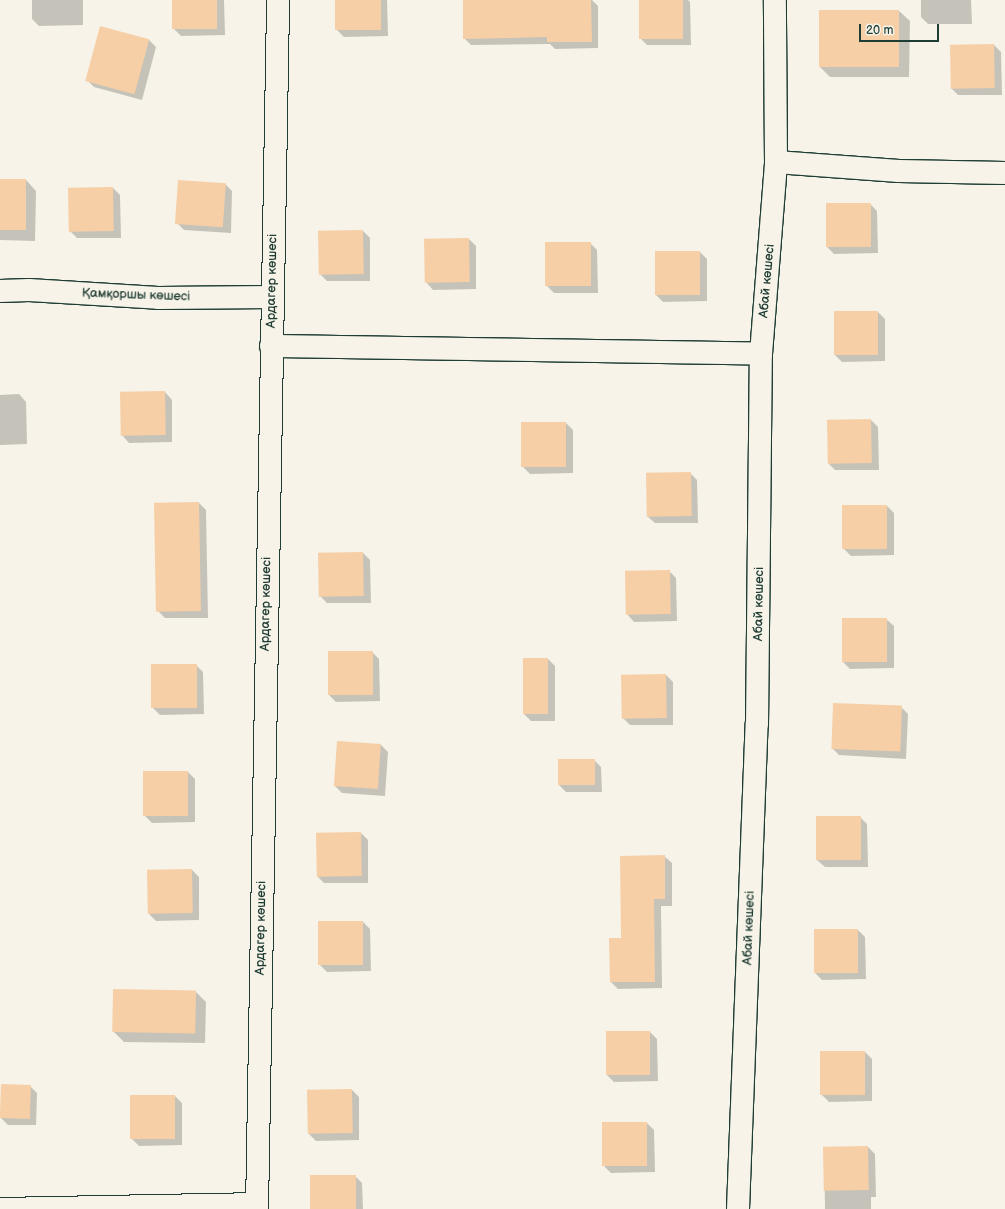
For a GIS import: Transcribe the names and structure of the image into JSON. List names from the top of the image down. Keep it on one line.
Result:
{"streets":{"street":["Ардагер көшесі","Абай көшесі","Қамқоршы көшесі"]},"crossings":[["Ардагер көшесі","Қамқоршы көшесі"]],"scale_bar":"20 m"}
